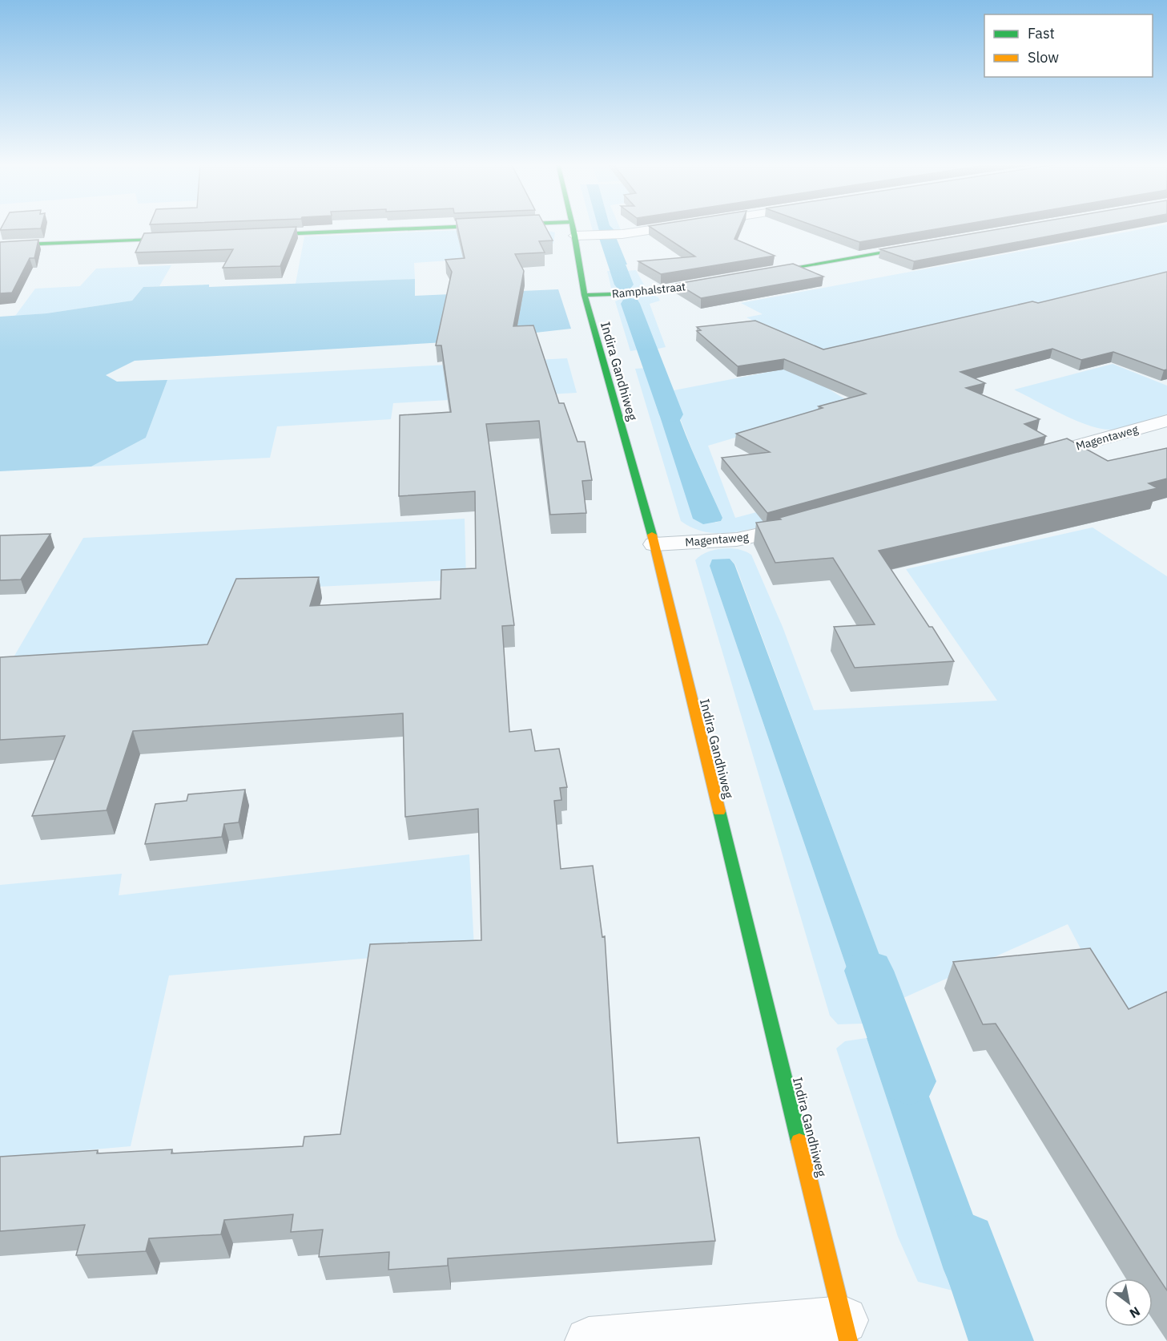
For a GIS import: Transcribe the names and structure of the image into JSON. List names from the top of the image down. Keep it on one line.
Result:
{"streets":{"main road":["Ramphalstraat","Indira Gandhiweg"],"street":["Magentaweg"]},"crossings":[["Ramphalstraat","Indira Gandhiweg"],["Indira Gandhiweg","Magentaweg"]],"legend":["Fast","Slow"],"north":"bottom right"}
